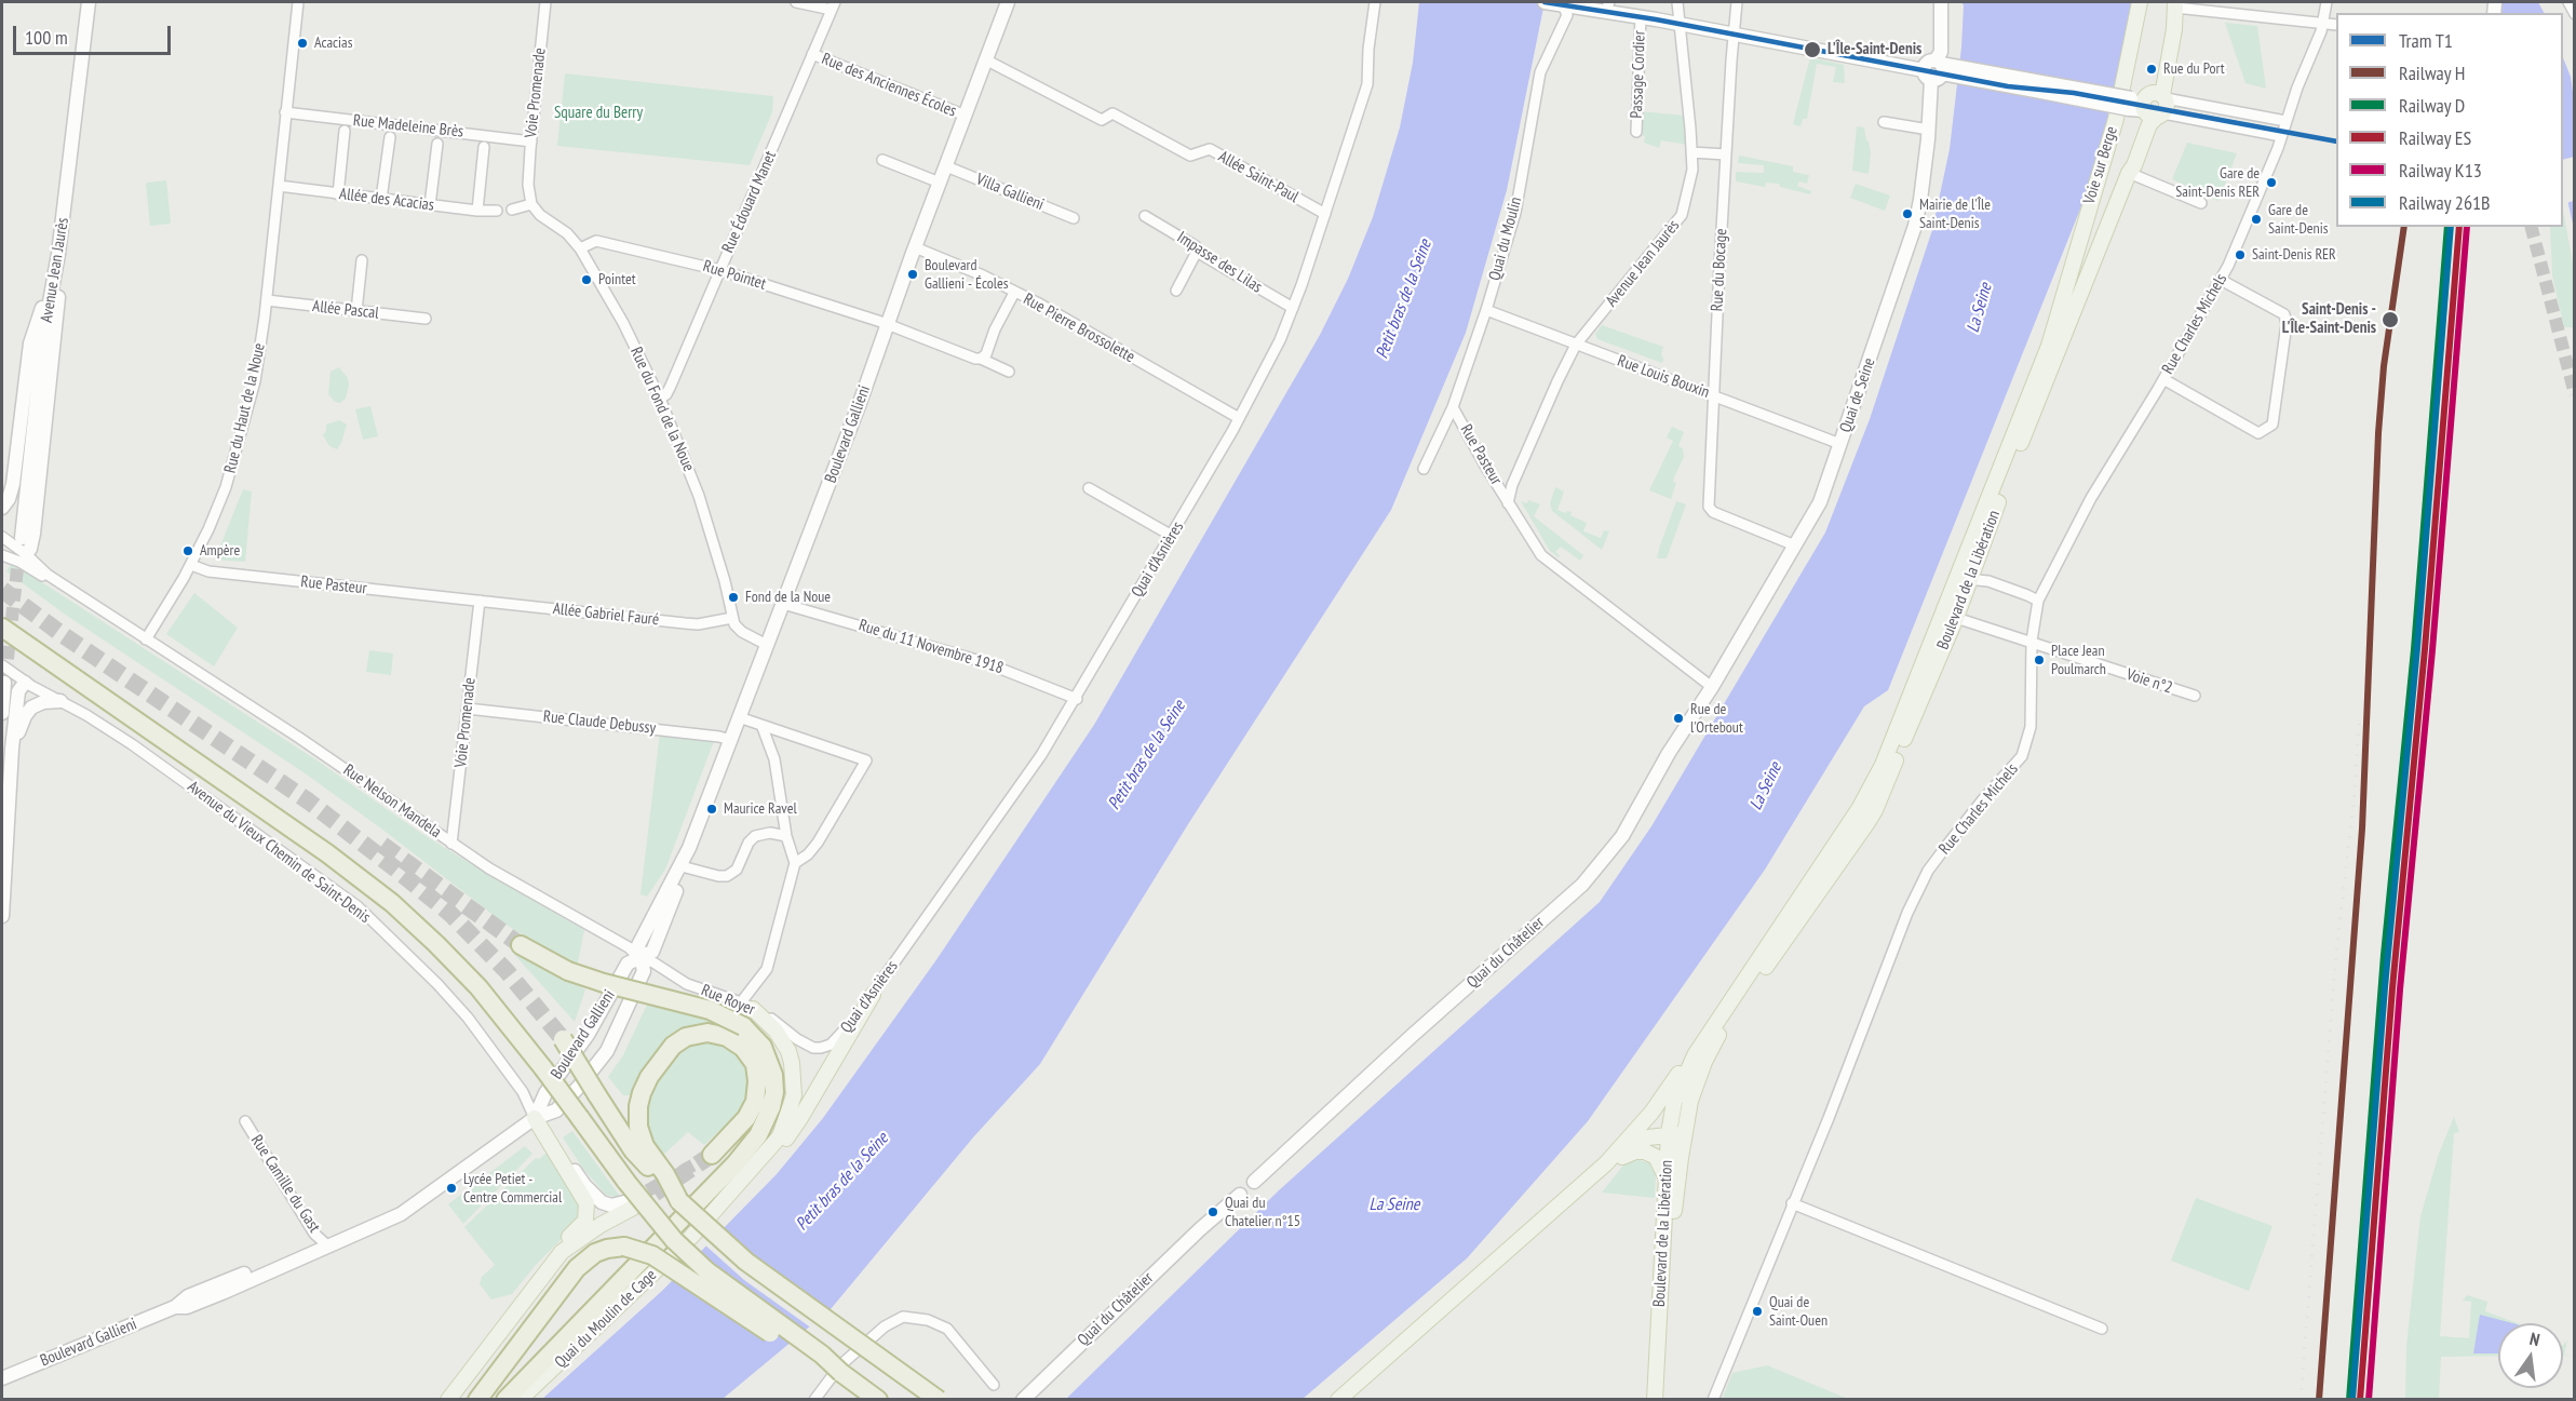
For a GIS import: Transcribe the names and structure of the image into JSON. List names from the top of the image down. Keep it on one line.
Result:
{"streets":{"main road":["Voie sur Berge","Avenue Jean Jaurès","Quai de Seine","Boulevard Gallieni","Boulevard de la Libération","Quai du Châtelier","Quai du Moulin de Cage"],"street":["Passage Cordier","Rue des Anciennes Écoles","Voie Promenade","Rue Madeleine Brès","Allée Saint-Paul","Villa Gallieni","Allée des Acacias","Rue Édouard Manet","Quai du Moulin","Impasse des Lilas","Rue du Bocage","Rue Pointet","Allée Pascal","Rue Charles Michels","Rue Pierre Brossolette","Rue Louis Bouxin","Rue du Haut de la Noue","Rue du Fond de la Noue","Rue Pasteur","Quai d'Asnières","Allée Gabriel Fauré","Rue du 11 Novembre 1918","Voie n°2","Rue Claude Debussy","Rue Nelson Mandela","Avenue du Vieux Chemin de Saint-Denis","Rue Royer","Rue Camille du Gast"]},"crossings":[["Rue des Anciennes Écoles","Rue Édouard Manet"],["Rue des Anciennes Écoles","Boulevard Gallieni"],["Voie Promenade","Rue Madeleine Brès"],["Voie Promenade","Rue du Fond de la Noue"],["Voie Promenade","Rue Pasteur"],["Voie Promenade","Allée Gabriel Fauré"],["Voie Promenade","Rue Claude Debussy"],["Voie Promenade","Rue Nelson Mandela"],["Rue Madeleine Brès","Rue du Haut de la Noue"],["Voie sur Berge","Boulevard de la Libération"],["Allée Saint-Paul","Boulevard Gallieni"],["Allée Saint-Paul","Quai d'Asnières"],["Villa Gallieni","Boulevard Gallieni"],["Allée des Acacias","Rue du Haut de la Noue"],["Rue Édouard Manet","Rue Pointet"],["Rue Édouard Manet","Rue du Fond de la Noue"],["Quai du Moulin","Rue Louis Bouxin"],["Quai du Moulin","Rue Pasteur"],["Impasse des Lilas","Quai d'Asnières"],["Avenue Jean Jaurès","Rue Louis Bouxin"],["Avenue Jean Jaurès","Rue Pasteur"],["Rue du Bocage","Rue Louis Bouxin"],["Rue du Bocage","Quai de Seine"],["Rue Pointet","Rue du Fond de la Noue"],["Rue Pointet","Boulevard Gallieni"],["Allée Pascal","Rue du Haut de la Noue"],["Rue Charles Michels","Voie n°2"],["Rue Pierre Brossolette","Boulevard Gallieni"],["Rue Pierre Brossolette","Quai d'Asnières"],["Rue Louis Bouxin","Quai de Seine"],["Quai de Seine","Quai du Châtelier"],["Rue du Haut de la Noue","Rue Pasteur"],["Rue du Haut de la Noue","Rue Nelson Mandela"],["Rue du Fond de la Noue","Allée Gabriel Fauré"],["Boulevard Gallieni","Rue du 11 Novembre 1918"],["Boulevard Gallieni","Rue Claude Debussy"],["Boulevard Gallieni","Rue Nelson Mandela"],["Boulevard Gallieni","Avenue du Vieux Chemin de Saint-Denis"],["Boulevard Gallieni","Rue Royer"],["Boulevard Gallieni","Rue Camille du Gast"],["Rue Pasteur","Allée Gabriel Fauré"],["Quai d'Asnières","Rue du 11 Novembre 1918"],["Quai d'Asnières","Rue Royer"],["Rue Nelson Mandela","Rue Royer"]],"water":["Petit bras de la Seine","La Seine"],"parks":["Square du Berry"],"places":["Acacias","L'Île-Saint-Denis","Rue du Port","Gare de Saint-Denis RER","Mairie de l'Île Saint-Denis","Gare de Saint-Denis","Saint-Denis RER","Boulevard Gallieni - Écoles","Pointet","Saint-Denis - L'Île-Saint-Denis","Ampère","Fond de la Noue","Place Jean Poulmarch","Rue de l'Ortebout","Maurice Ravel","Lycée Petiet - Centre Commercial","Quai du Chatelier n°15","Quai de Saint-Ouen"],"lines":["tram line T1","rail line H","rail line D","rail line ES","rail line K13","rail line 261B"],"legend":["Tram T1","Railway H","Railway D","Railway ES","Railway K13","Railway 261B"],"scale_bar":"100 m","north":"top"}
